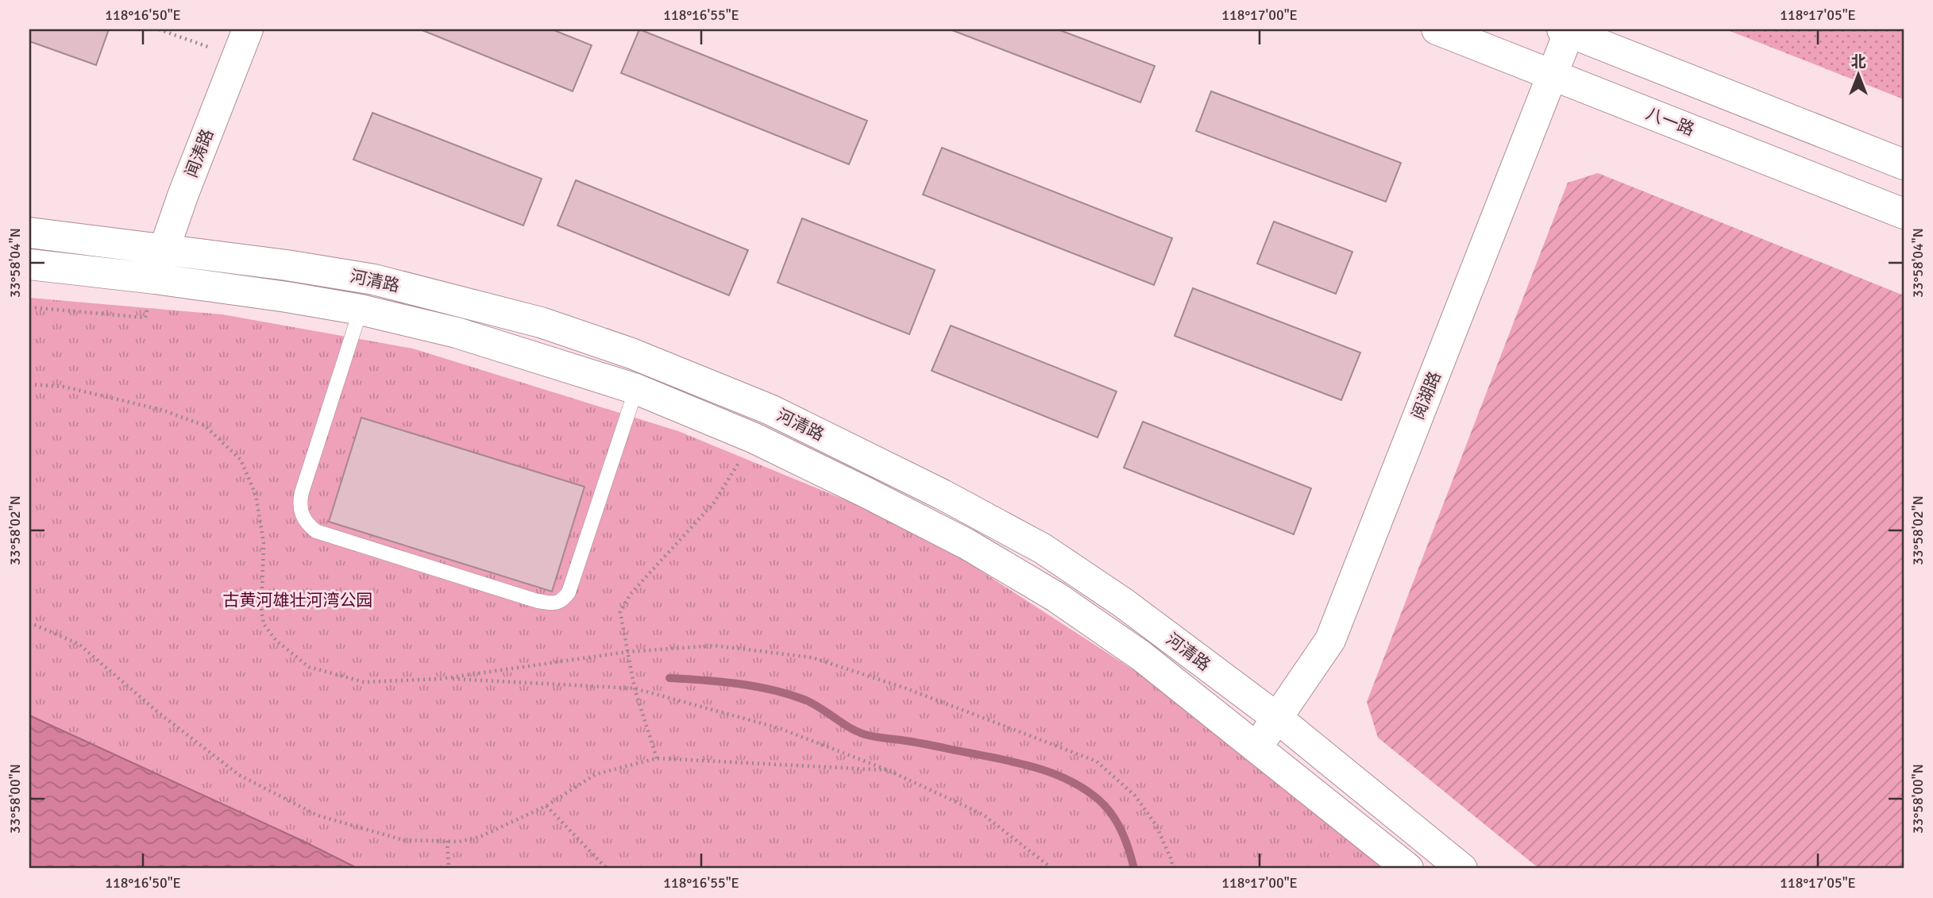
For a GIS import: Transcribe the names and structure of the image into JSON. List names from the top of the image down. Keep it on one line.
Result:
{"streets":{"street":["八一路","闻涛路","河清路","阅湖路"]},"crossings":[["八一路","阅湖路"],["闻涛路","河清路"],["河清路","阅湖路"]],"parks":["古黄河雄壮河湾公园"],"north":"top","coordinates":["118°16'50\"E","118°16'55\"E","118°17'00\"E","118°17'05\"E","33°58'04\"N","33°58'02\"N","33°58'00\"N"]}
